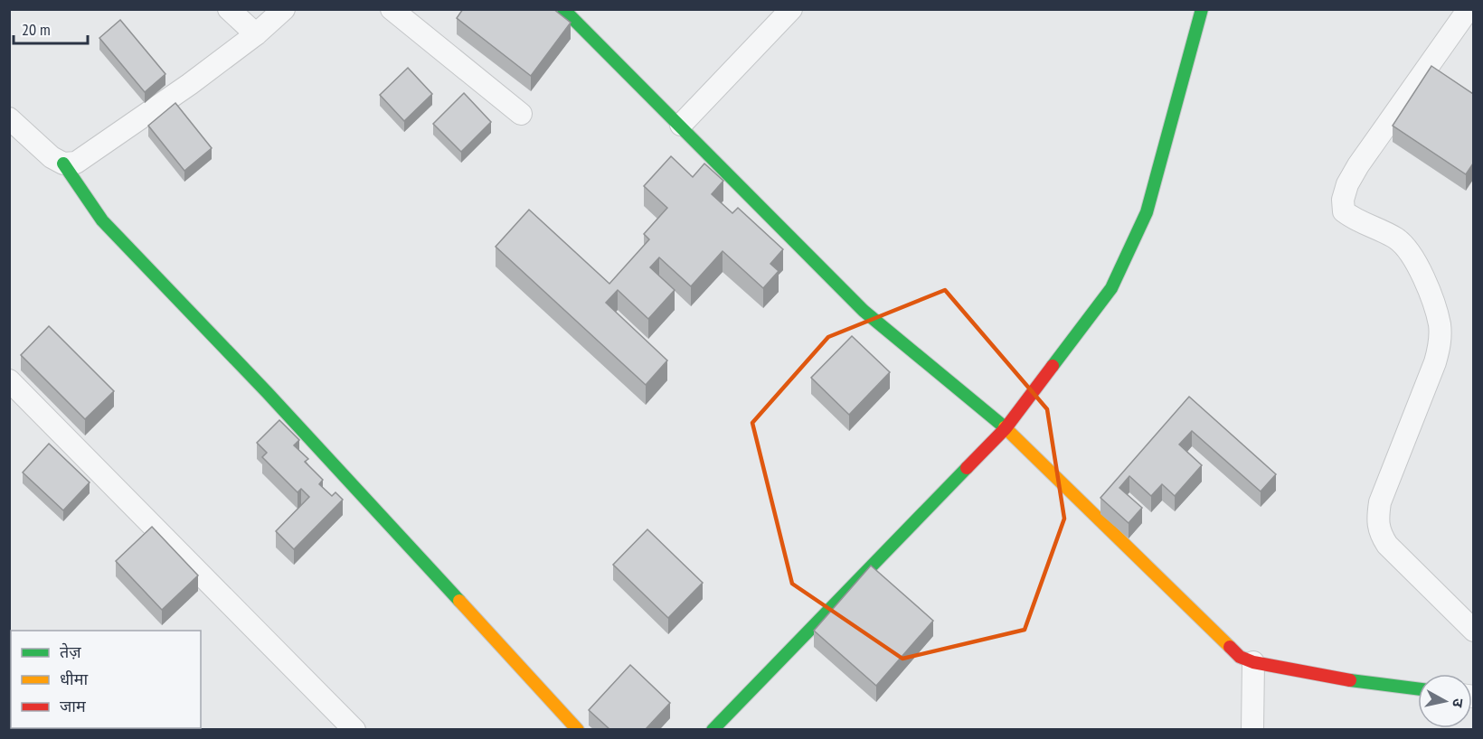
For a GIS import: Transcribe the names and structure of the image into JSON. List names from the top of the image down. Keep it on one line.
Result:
{"legend":["तेज़","धीमा","जाम"],"scale_bar":"20 m","north":"right"}
